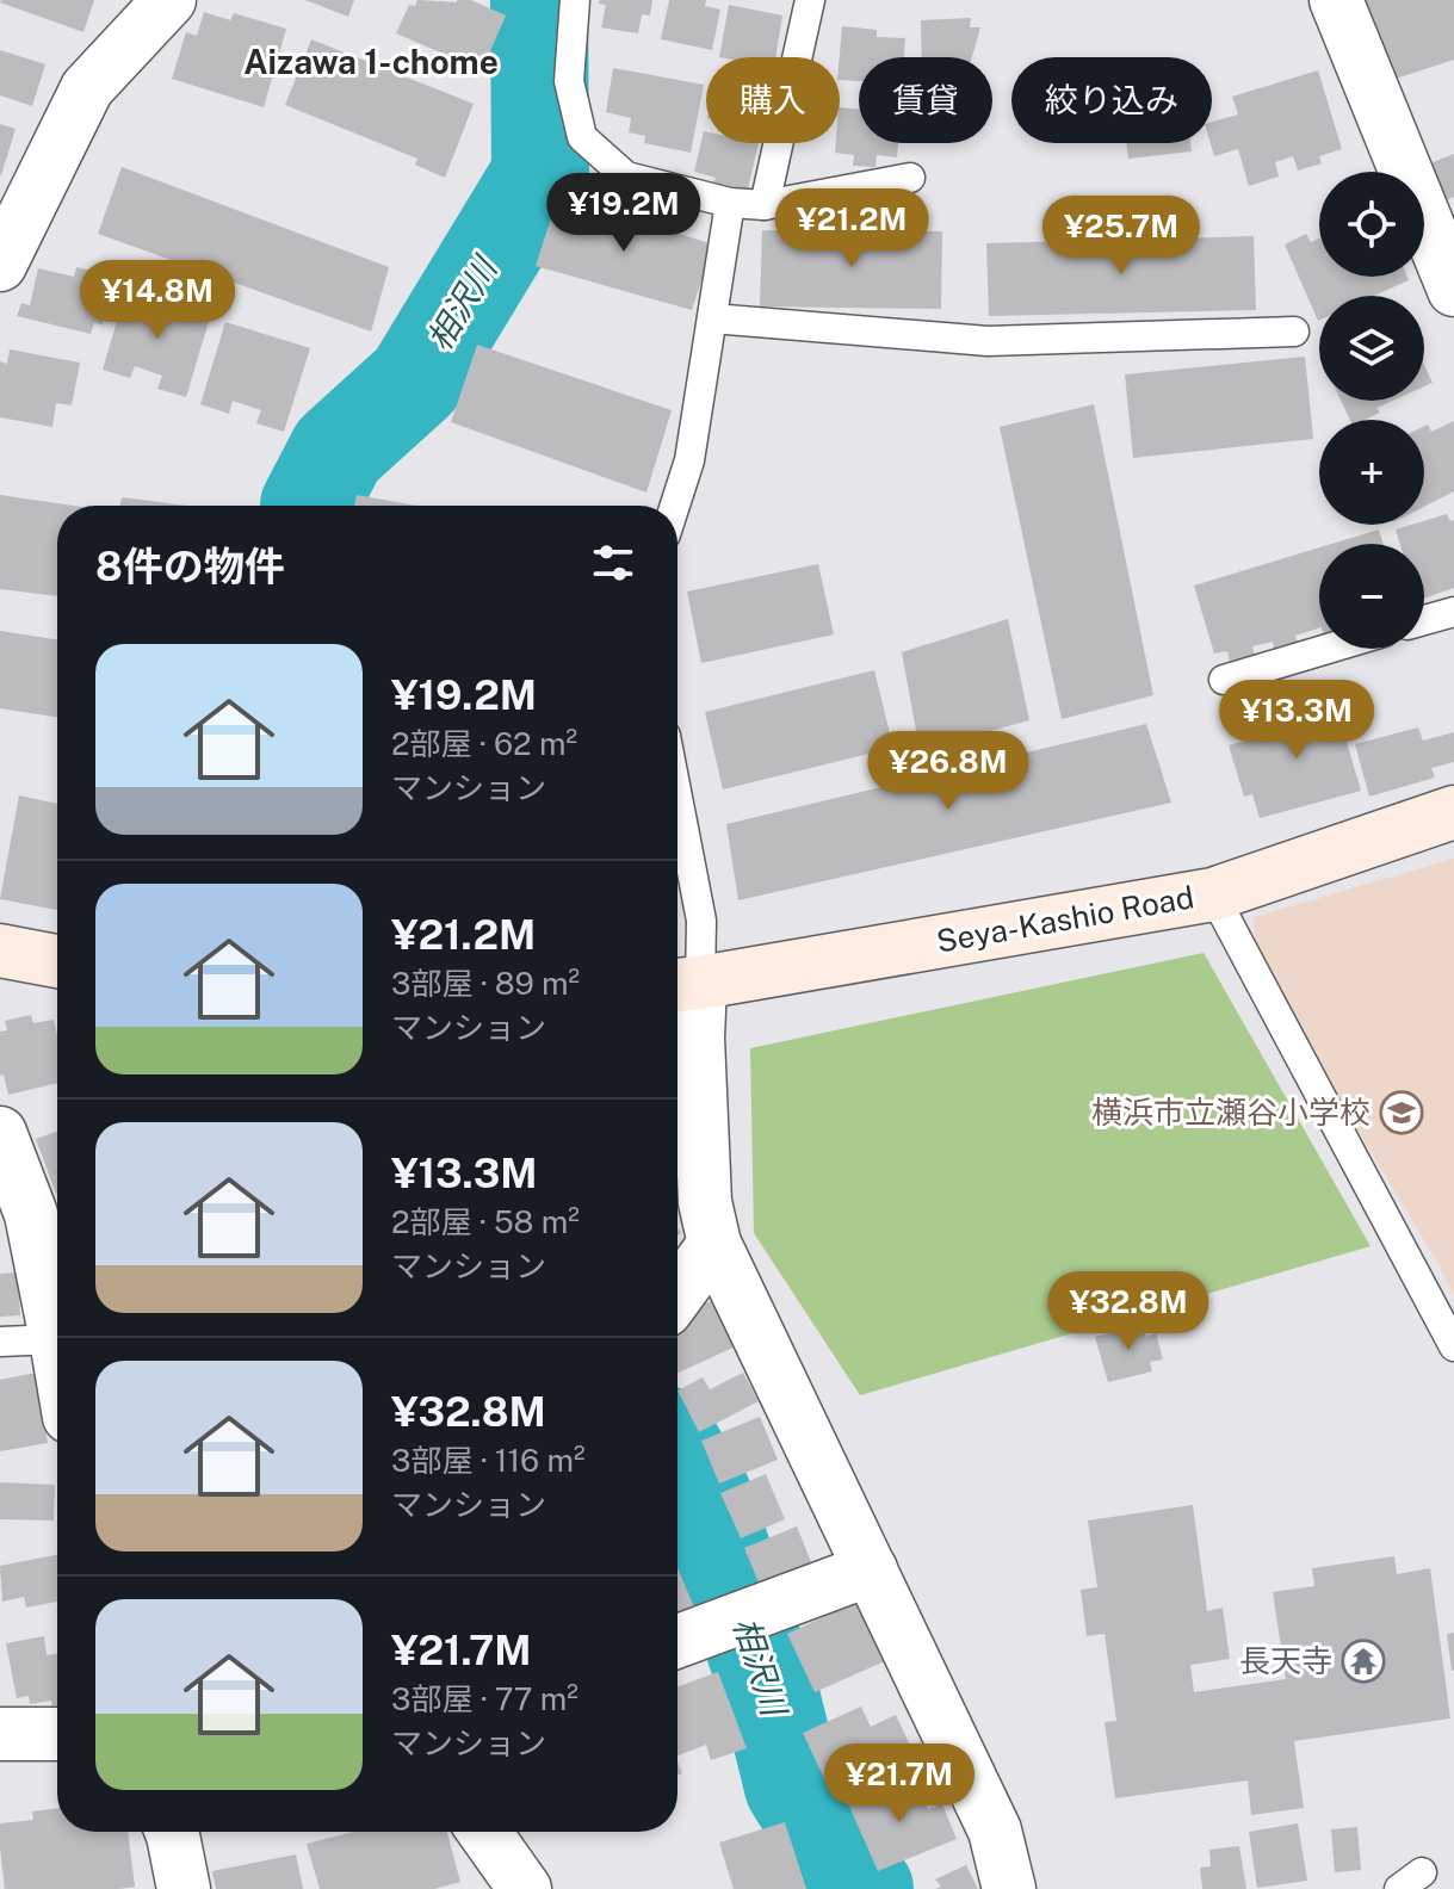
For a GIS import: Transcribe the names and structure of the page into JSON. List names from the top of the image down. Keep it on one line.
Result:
{"streets":{"main road":["Seya-Kashio Road"]},"districts":["Aizawa 1-chome"],"water":["相沢川"],"places":{"school or university":["横浜市立瀬谷小学校"],"temple":["長天寺"]},"page":{"chip":["購入","賃貸","絞り込み"],"map_buttons":["+","−"],"price":["¥19.2M","¥21.2M","¥25.7M","¥14.8M","¥13.3M","¥26.8M","¥32.8M","¥21.7M"],"heading":"8件の物件","list":[{"name":"¥19.2M","note":"2部屋 · 62 m² · マンション"},{"name":"¥21.2M","note":"3部屋 · 89 m² · マンション"},{"name":"¥13.3M","note":"2部屋 · 58 m² · マンション"},{"name":"¥32.8M","note":"3部屋 · 116 m² · マンション"},{"name":"¥21.7M","note":"3部屋 · 77 m² · マンション"}]}}
